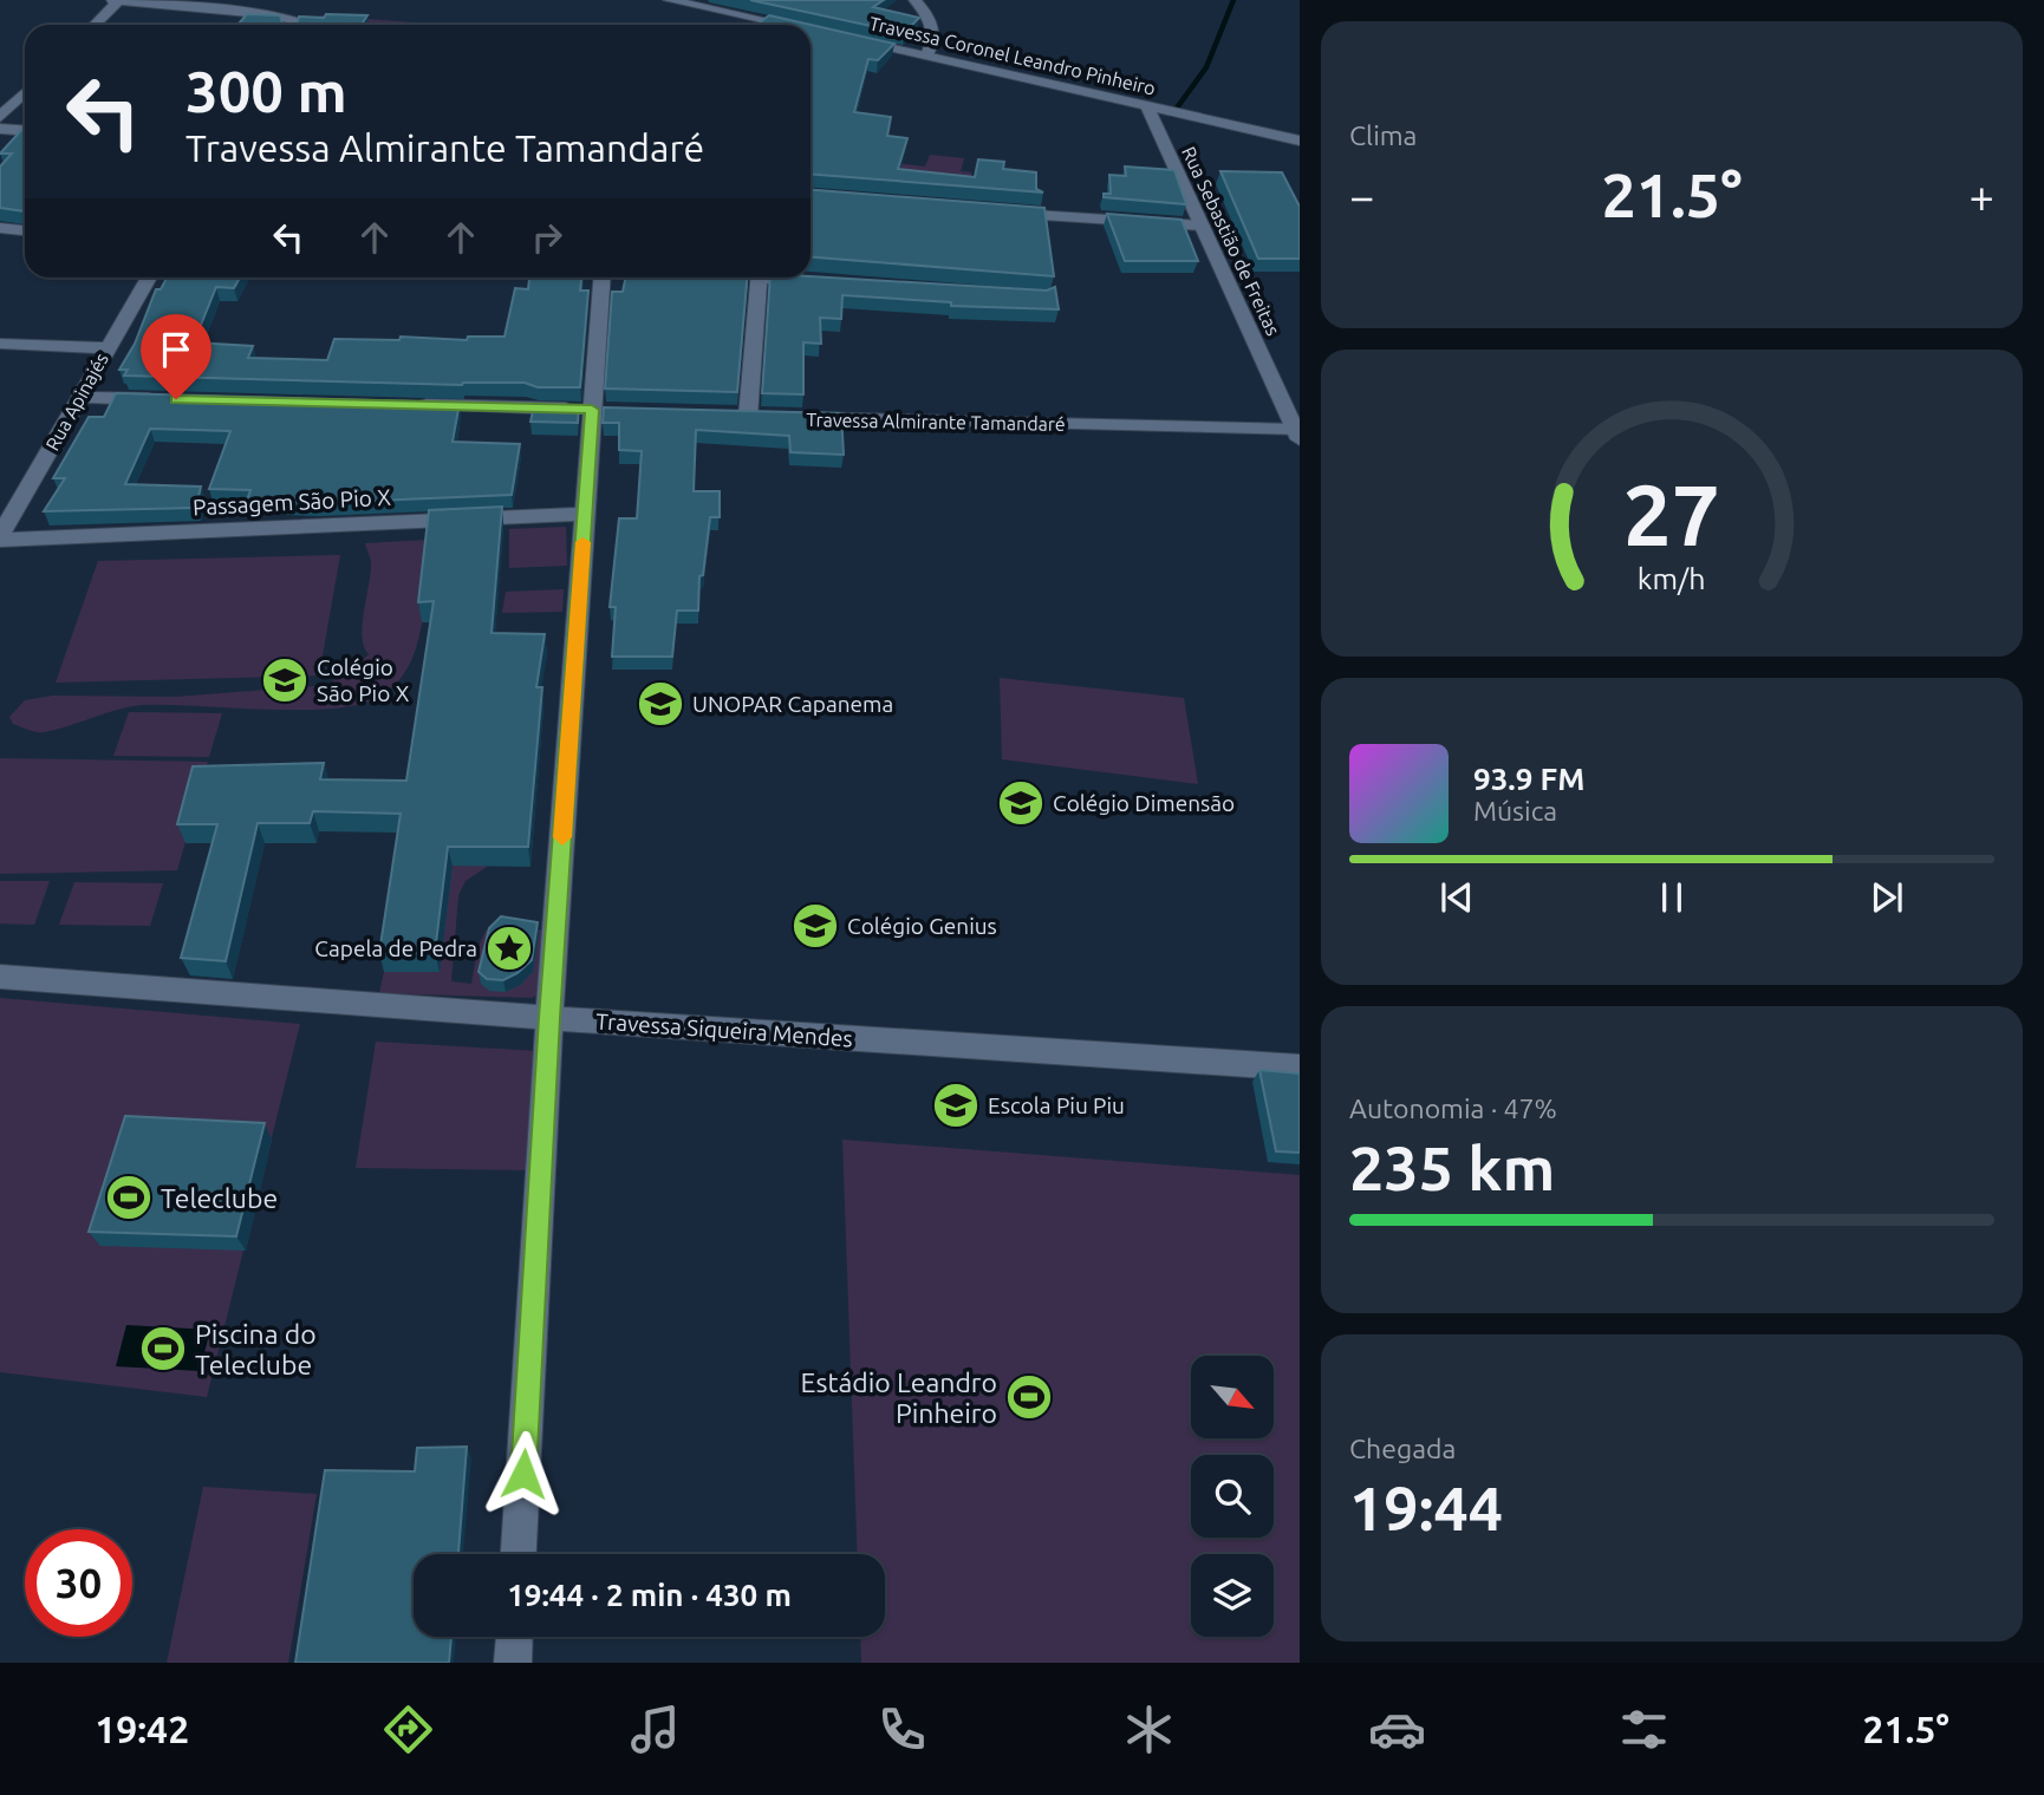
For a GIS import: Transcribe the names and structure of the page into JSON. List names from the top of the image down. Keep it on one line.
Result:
{"streets":{"street":["Travessa Coronel Leandro Pinheiro","Rua Sebastião de Freitas","Rua Apinajés","Travessa Almirante Tamandaré","Passagem São Pio X","Travessa Siqueira Mendes"]},"crossings":[["Travessa Coronel Leandro Pinheiro","Rua Sebastião de Freitas"],["Rua Sebastião de Freitas","Travessa Almirante Tamandaré"],["Rua Apinajés","Passagem São Pio X"]],"places":{"school or university":["Colégio São Pio X","UNOPAR Capanema","Colégio Dimensão","Colégio Genius","Escola Piu Piu"],"place":["Capela de Pedra"],"sports":["Teleclube","Piscina do Teleclube","Estádio Leandro Pinheiro"]},"north":"bottom right","page":{"tile":["Clima",["Autonomia · 47%","235 km"],["Chegada","19:44"]],"turn":["300 m","Travessa Almirante Tamandaré"],"heat":["−","21.5°","+"],"song":["93.9 FM","Música"],"limit":"30","trip":"19:44 · 2 min · 430 m","tabs":["19:42","21.5°"],"gauge":["27","km/h"]}}
